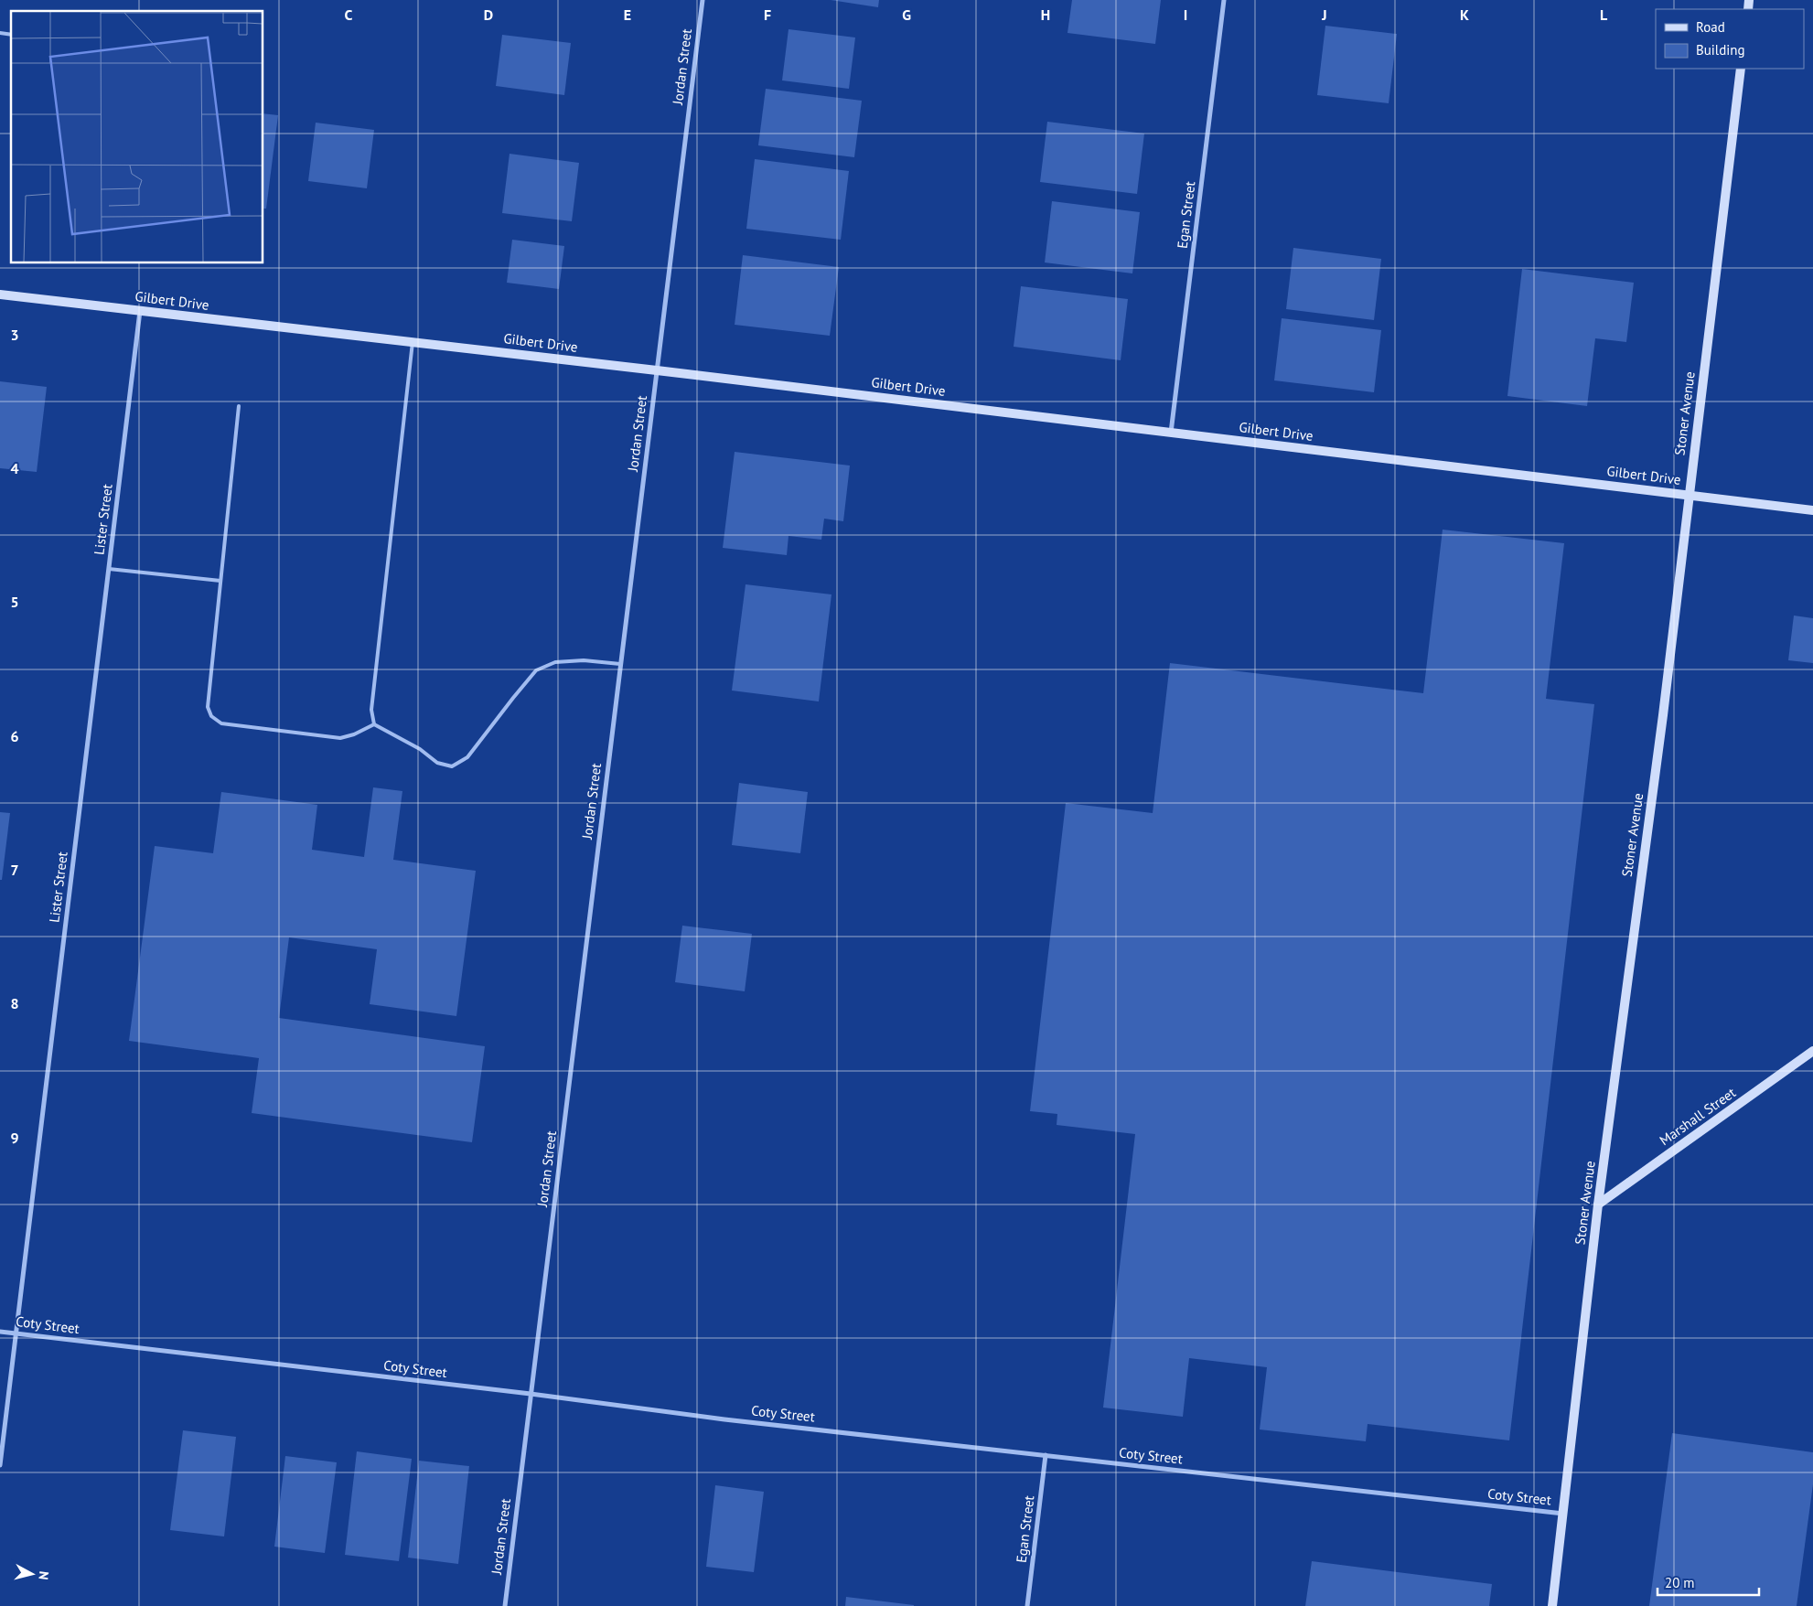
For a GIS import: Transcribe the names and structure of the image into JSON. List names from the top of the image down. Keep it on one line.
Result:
{"streets":{"street":["Jordan Street","Egan Street","Gilbert Drive","Stoner Avenue","Lister Street","Marshall Street","Coty Street"]},"crossings":[["Jordan Street","Gilbert Drive"],["Jordan Street","Coty Street"],["Egan Street","Gilbert Drive"],["Egan Street","Coty Street"],["Gilbert Drive","Stoner Avenue"],["Gilbert Drive","Lister Street"],["Stoner Avenue","Marshall Street"],["Stoner Avenue","Coty Street"],["Lister Street","Coty Street"]],"legend":["Road","Building"],"scale_bar":"20 m","north":"right","grid":{"columns":["C","D","E","F","G","H","I","J","K","L"],"rows":["3","4","5","6","7","8","9"]}}
